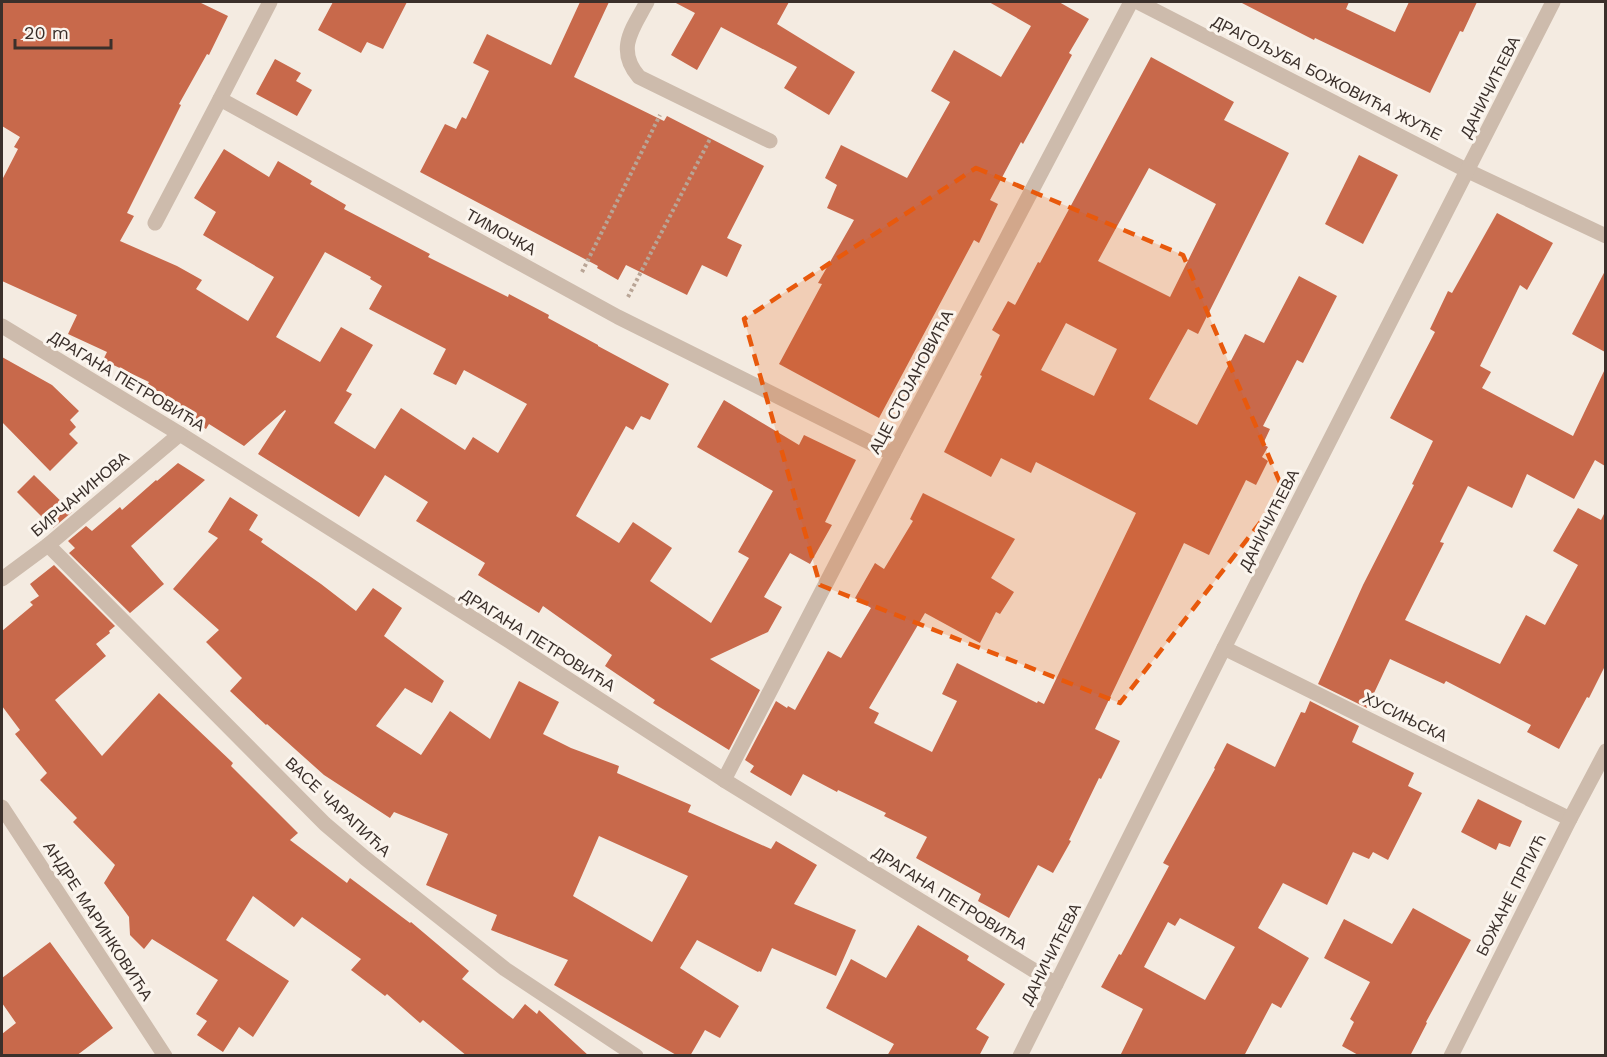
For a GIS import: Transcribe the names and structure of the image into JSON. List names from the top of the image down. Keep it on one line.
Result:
{"streets":{"street":["ДРАГОЉУБА БОЖОВИЋА ЖУЋЕ","ДАНИЧИЋЕВА","ТИМОЧКА","ДРАГАНА ПЕТРОВИЋА","АЦЕ СТОЈАНОВИЋА","БИРЧАНИНОВА","ХУСИЊСКА","ВАСЕ ЧАРАПИЋА","БОЖАНЕ ПРПИЋ","АНДРЕ МАРИНКОВИЋА"]},"crossings":[["ДРАГОЉУБА БОЖОВИЋА ЖУЋЕ","ДАНИЧИЋЕВА"],["ДАНИЧИЋЕВА","ДРАГАНА ПЕТРОВИЋА"],["ДАНИЧИЋЕВА","ХУСИЊСКА"],["ТИМОЧКА","АЦЕ СТОЈАНОВИЋА"],["ДРАГАНА ПЕТРОВИЋА","АЦЕ СТОЈАНОВИЋА"],["ДРАГАНА ПЕТРОВИЋА","БИРЧАНИНОВА"],["БИРЧАНИНОВА","ВАСЕ ЧАРАПИЋА"],["ХУСИЊСКА","БОЖАНЕ ПРПИЋ"]],"scale_bar":"20 m"}
